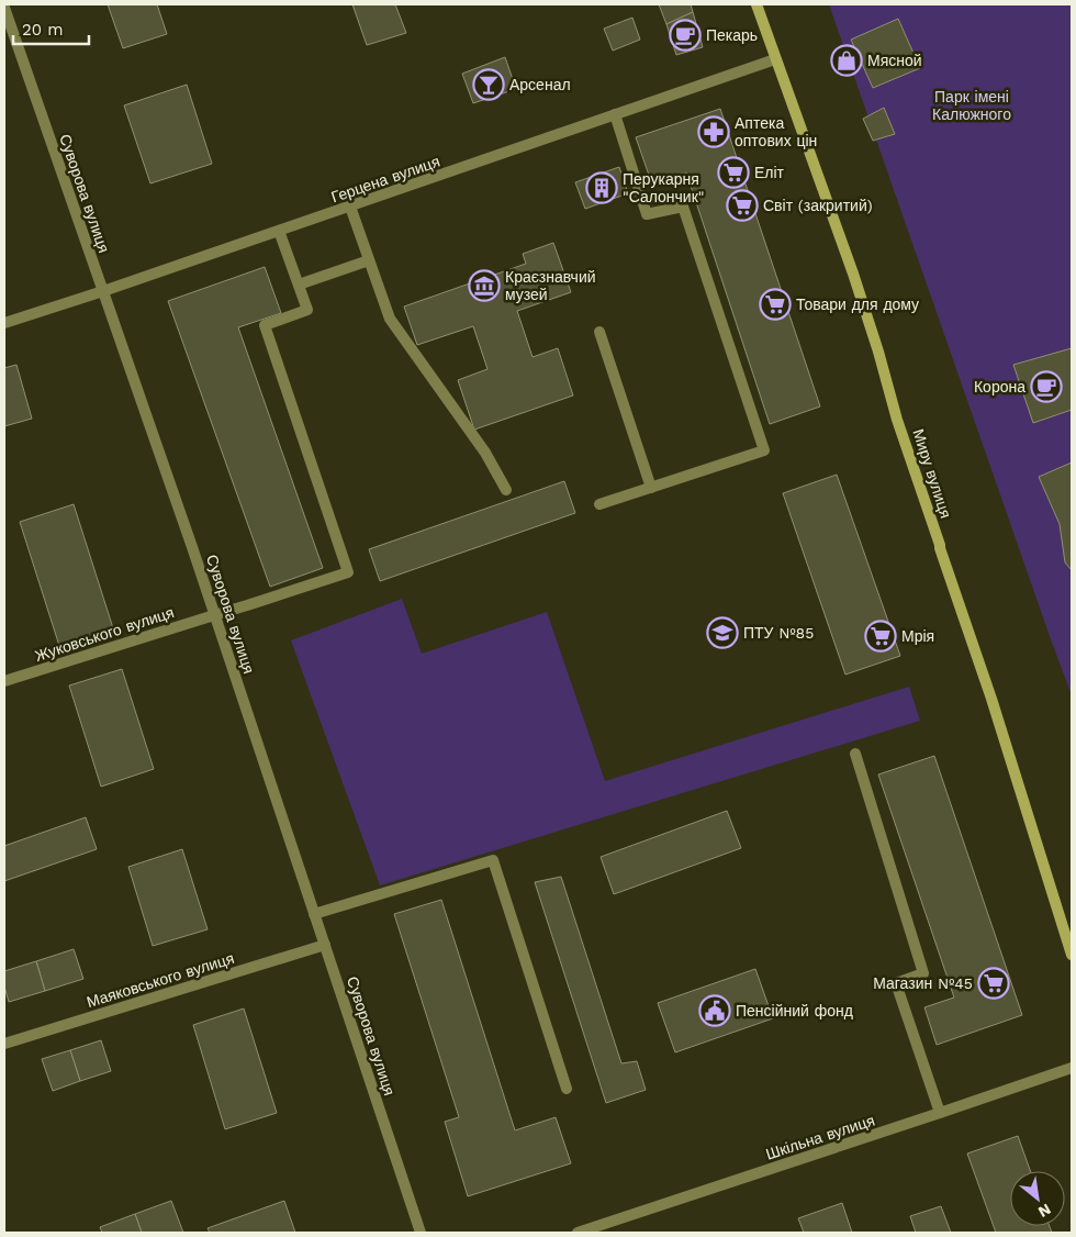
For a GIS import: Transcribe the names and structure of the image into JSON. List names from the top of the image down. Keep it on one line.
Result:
{"streets":{"street":["Герцена вулиця","Суворова вулиця","Миру вулиця","Жуковського вулиця","Маяковського вулиця","Шкільна вулиця"]},"crossings":[["Герцена вулиця","Суворова вулиця"],["Герцена вулиця","Миру вулиця"],["Суворова вулиця","Жуковського вулиця"],["Суворова вулиця","Маяковського вулиця"]],"parks":["Парк імені Калюжного"],"places":{"cafe":["Пекарь","Корона"],"shop":["Мясной"],"bar":["Арсенал"],"pharmacy":["Аптека оптових цін"],"supermarket":["Еліт","Світ (закритий)","Товари для дому","Мрія","Магазин №45"],"building":["Перукарня \"Салончик\""],"museum":["Краєзнавчий музей"],"school or university":["ПТУ №85"],"public building":["Пенсійний фонд"]},"scale_bar":"20 m","north":"bottom right"}
